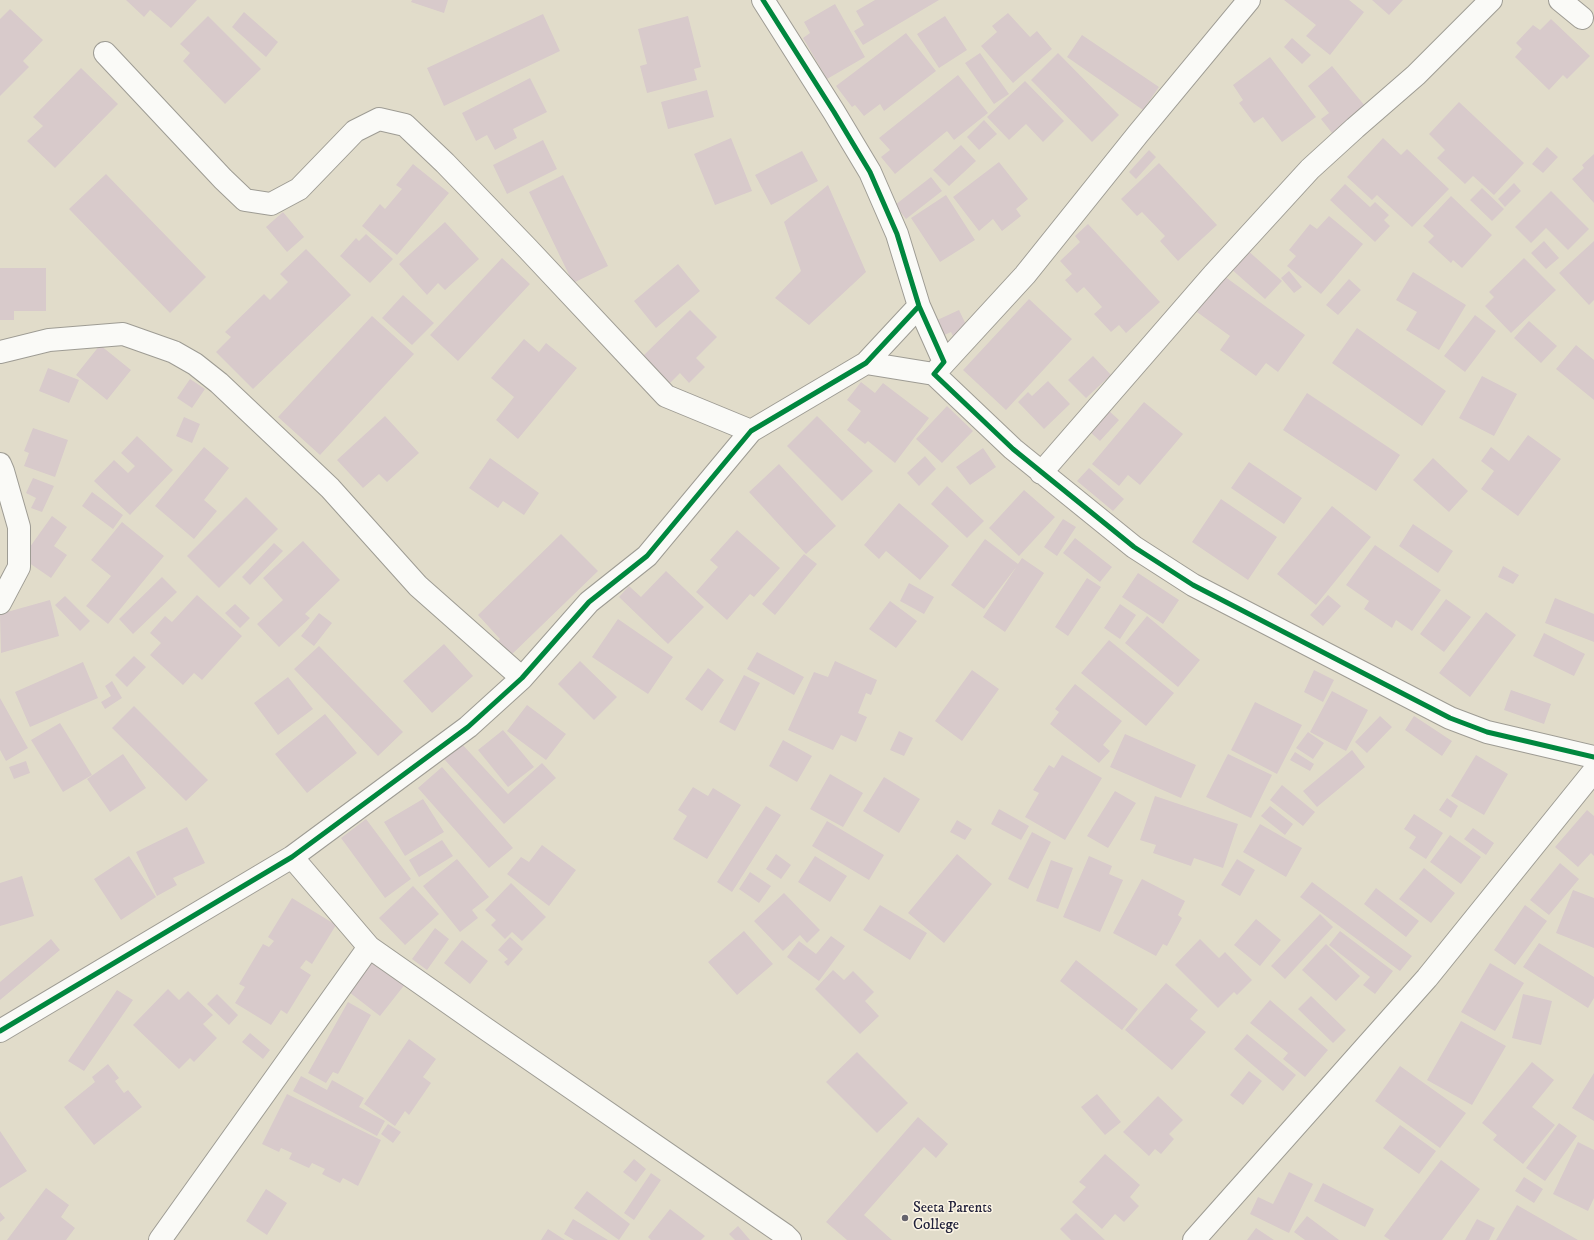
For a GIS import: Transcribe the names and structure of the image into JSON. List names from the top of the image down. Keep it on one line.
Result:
{"places":["Seeta Parents College"]}
